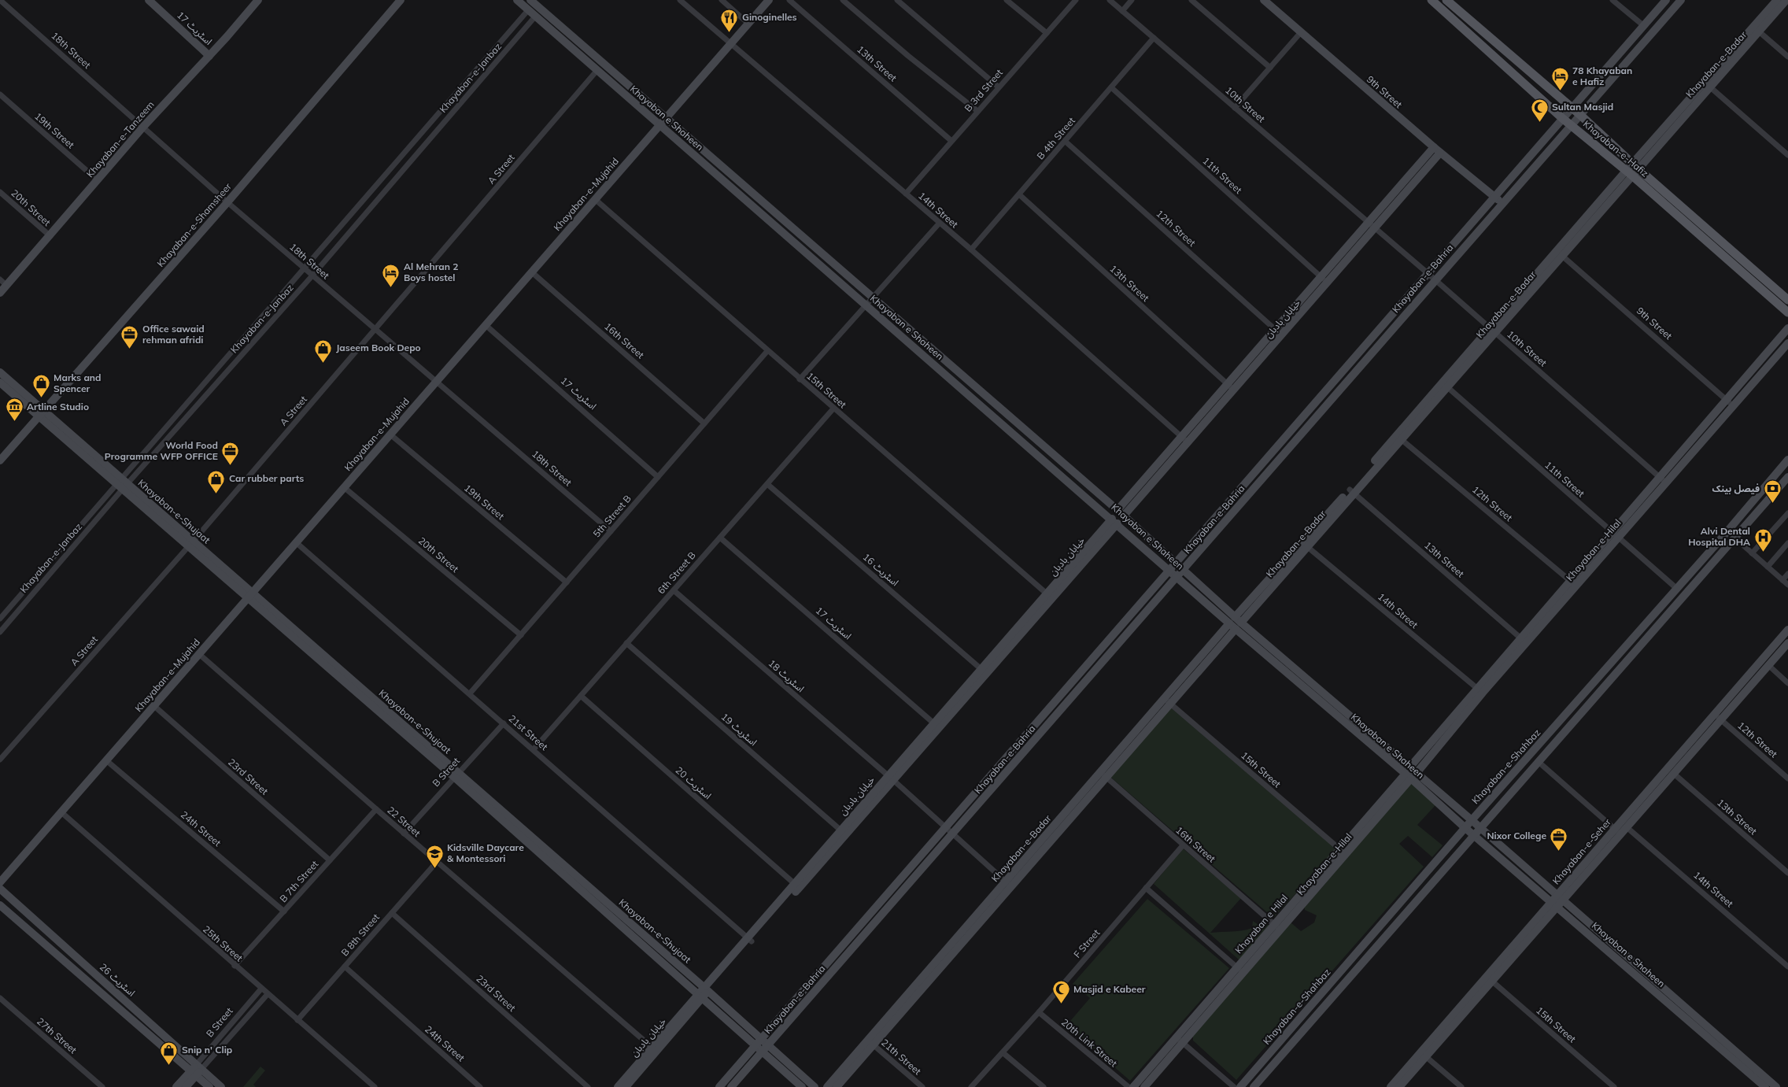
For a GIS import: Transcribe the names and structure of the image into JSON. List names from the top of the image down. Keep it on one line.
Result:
{"streets":{"main road":["اسٹریٹ 17","Khayaban-e-Badar","9th Street","Khayaban e Shaheen","Khayaban-e-Tanzeem","Khayaban-e-Hafiz","Khayaban-e-Mujahid","Khayaban-e-Shamsheer","Khayaban-e-Bahria","خیابان بادبان","Khayaban-e-Shujaat","Khayaban-e-Hilal","Khayaban-e-Shahbaz","B Street","Khayaban-e-Seher","Khayaban e Hilal","اسٹریٹ 26"],"street":["18th Street","13th Street","Khayaban-e-Janbaz","B 3rd Street","10th Street","19th Street","B 4th Street","A Street","11th Street","20th Street","14th Street","12th Street","16th Street","15th Street","5th Street B","اسٹریٹ 16","6th Street B","اسٹریٹ 18","اسٹریٹ 19","21st Street","23rd Street","اسٹریٹ 20","22 Street","24th Street","B 7th Street","B 8th Street","25th Street","F Street","27th Street","20th Link Street","21th Street"]},"crossings":[["اسٹریٹ 17","Khayaban-e-Tanzeem"],["اسٹریٹ 17","Khayaban-e-Mujahid"],["اسٹریٹ 17","خیابان بادبان"],["اسٹریٹ 17","5th Street B"],["اسٹریٹ 17","6th Street B"],["18th Street","Khayaban-e-Janbaz"],["18th Street","Khayaban-e-Tanzeem"],["18th Street","A Street"],["18th Street","Khayaban-e-Mujahid"],["18th Street","Khayaban-e-Shamsheer"],["18th Street","5th Street B"],["13th Street","Khayaban-e-Badar"],["13th Street","B 3rd Street"],["13th Street","B 4th Street"],["13th Street","خیابان بادبان"],["13th Street","Khayaban-e-Hilal"],["13th Street","Khayaban-e-Seher"],["Khayaban-e-Badar","9th Street"],["Khayaban-e-Badar","10th Street"],["Khayaban-e-Badar","Khayaban e Shaheen"],["Khayaban-e-Badar","Khayaban-e-Hafiz"],["Khayaban-e-Badar","11th Street"],["Khayaban-e-Badar","14th Street"],["Khayaban-e-Badar","12th Street"],["Khayaban-e-Badar","16th Street"],["Khayaban-e-Badar","15th Street"],["Khayaban-e-Badar","اسٹریٹ 18"],["Khayaban-e-Badar","21th Street"],["Khayaban-e-Janbaz","Khayaban e Shaheen"],["Khayaban-e-Janbaz","Khayaban-e-Shujaat"],["B 3rd Street","14th Street"],["9th Street","Khayaban-e-Bahria"],["9th Street","خیابان بادبان"],["9th Street","Khayaban-e-Hilal"],["10th Street","B 4th Street"],["10th Street","Khayaban-e-Bahria"],["10th Street","خیابان بادبان"],["10th Street","Khayaban-e-Hilal"],["Khayaban e Shaheen","A Street"],["Khayaban e Shaheen","Khayaban-e-Mujahid"],["Khayaban e Shaheen","Khayaban-e-Bahria"],["Khayaban e Shaheen","خیابان بادبان"],["Khayaban e Shaheen","Khayaban-e-Hilal"],["Khayaban e Shaheen","Khayaban-e-Shahbaz"],["Khayaban e Shaheen","Khayaban-e-Seher"],["19th Street","Khayaban-e-Tanzeem"],["19th Street","Khayaban-e-Mujahid"],["19th Street","5th Street B"],["B 4th Street","11th Street"],["B 4th Street","14th Street"],["B 4th Street","12th Street"],["Khayaban-e-Tanzeem","20th Street"],["Khayaban-e-Hafiz","Khayaban-e-Bahria"],["A Street","Khayaban-e-Shujaat"],["11th Street","خیابان بادبان"],["11th Street","Khayaban-e-Hilal"],["11th Street","Khayaban-e-Shahbaz"],["Khayaban-e-Mujahid","20th Street"],["Khayaban-e-Mujahid","14th Street"],["Khayaban-e-Mujahid","16th Street"],["Khayaban-e-Mujahid","15th Street"],["Khayaban-e-Mujahid","Khayaban-e-Shujaat"],["Khayaban-e-Mujahid","21st Street"],["Khayaban-e-Mujahid","23rd Street"],["Khayaban-e-Mujahid","22 Street"],["Khayaban-e-Mujahid","24th Street"],["Khayaban-e-Mujahid","25th Street"],["20th Street","5th Street B"],["14th Street","خیابان بادبان"],["14th Street","Khayaban-e-Hilal"],["14th Street","Khayaban-e-Seher"],["Khayaban-e-Shamsheer","Khayaban-e-Shujaat"],["12th Street","خیابان بادبان"],["12th Street","Khayaban-e-Hilal"],["12th Street","Khayaban-e-Seher"],["Khayaban-e-Bahria","Khayaban-e-Shujaat"],["Khayaban-e-Bahria","اسٹریٹ 18"],["خیابان بادبان","15th Street"],["خیابان بادبان","Khayaban-e-Shujaat"],["خیابان بادبان","اسٹریٹ 16"],["خیابان بادبان","اسٹریٹ 18"],["خیابان بادبان","اسٹریٹ 19"],["خیابان بادبان","21st Street"],["خیابان بادبان","اسٹریٹ 20"],["خیابان بادبان","22 Street"],["16th Street","5th Street B"],["16th Street","Khayaban e Hilal"],["16th Street","F Street"],["15th Street","5th Street B"],["15th Street","Khayaban-e-Hilal"],["15th Street","6th Street B"],["15th Street","Khayaban-e-Seher"],["15th Street","Khayaban e Hilal"],["Khayaban-e-Shujaat","B Street"],["5th Street B","21st Street"],["Khayaban-e-Hilal","Khayaban e Hilal"],["اسٹریٹ 16","6th Street B"],["6th Street B","اسٹریٹ 18"],["6th Street B","اسٹریٹ 19"],["6th Street B","21st Street"],["6th Street B","اسٹریٹ 20"],["21st Street","B Street"],["B Street","22 Street"],["B Street","25th Street"],["B Street","اسٹریٹ 26"],["23rd Street","B 7th Street"],["23rd Street","B 8th Street"],["22 Street","B 7th Street"],["22 Street","B 8th Street"],["24th Street","B 7th Street"],["24th Street","B 8th Street"],["B 7th Street","25th Street"],["B 8th Street","25th Street"],["F Street","20th Link Street"]],"places":{"restaurant":["Ginoginelles"],"hotel":["78 Khayaban e Hafiz","Al Mehran 2 Boys hostel"],"mosque":["Sultan Masjid","Masjid e Kabeer"],"office":["Office sawaid rehman afridi","World Food Programme WFP OFFICE","Nixor College"],"shop":["Jaseem Book Depo","Marks and Spencer","Car rubber parts","Snip n' Clip"],"museum":["Artline Studio"],"bank":["فیصل بینک"],"hospital":["Alvi Dental Hospital DHA"],"school or university":["Kidsville Daycare & Montessori"]}}
